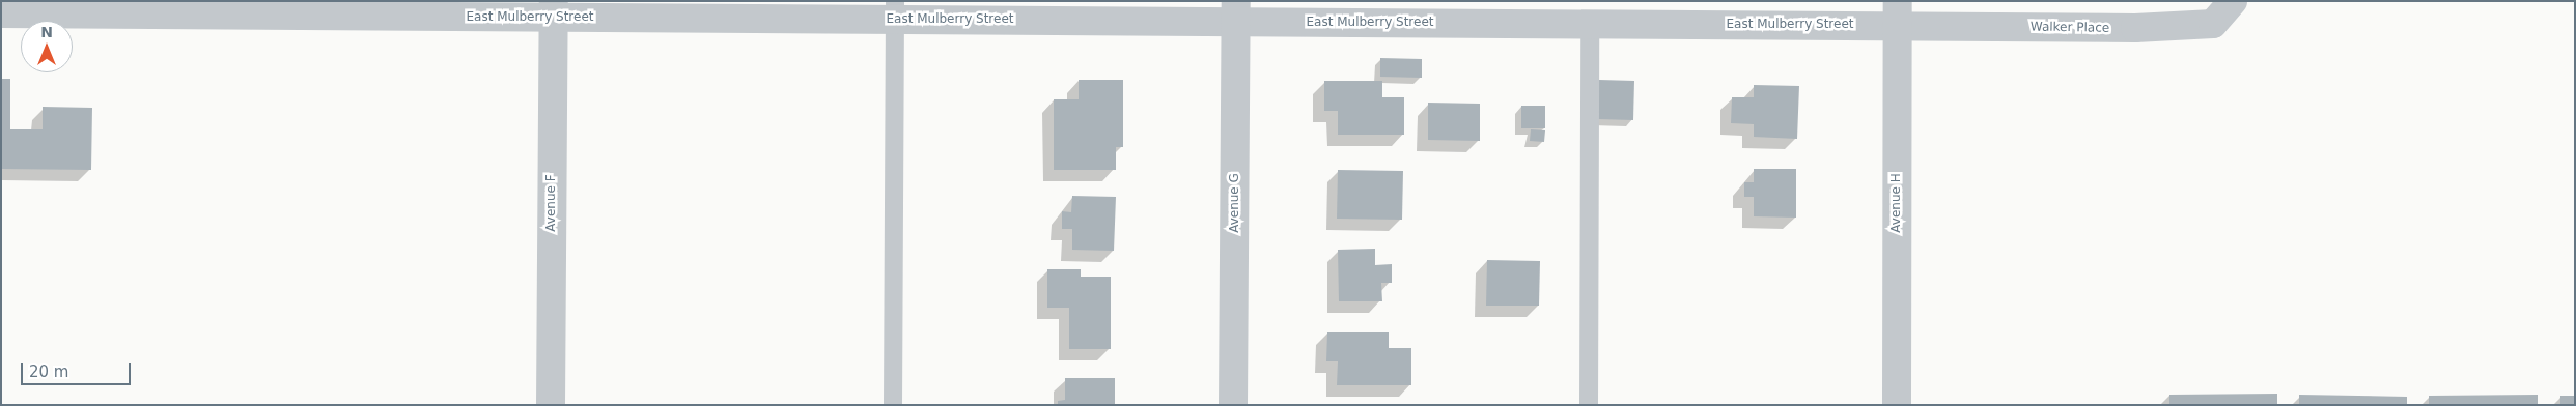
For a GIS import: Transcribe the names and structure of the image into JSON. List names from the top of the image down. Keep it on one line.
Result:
{"streets":{"street":["East Mulberry Street","Walker Place","Avenue F","Avenue G","Avenue H"]},"crossings":[["East Mulberry Street","Walker Place"],["East Mulberry Street","Avenue F"],["East Mulberry Street","Avenue G"],["East Mulberry Street","Avenue H"],["Walker Place","Avenue H"]],"scale_bar":"20 m","north":"top"}
